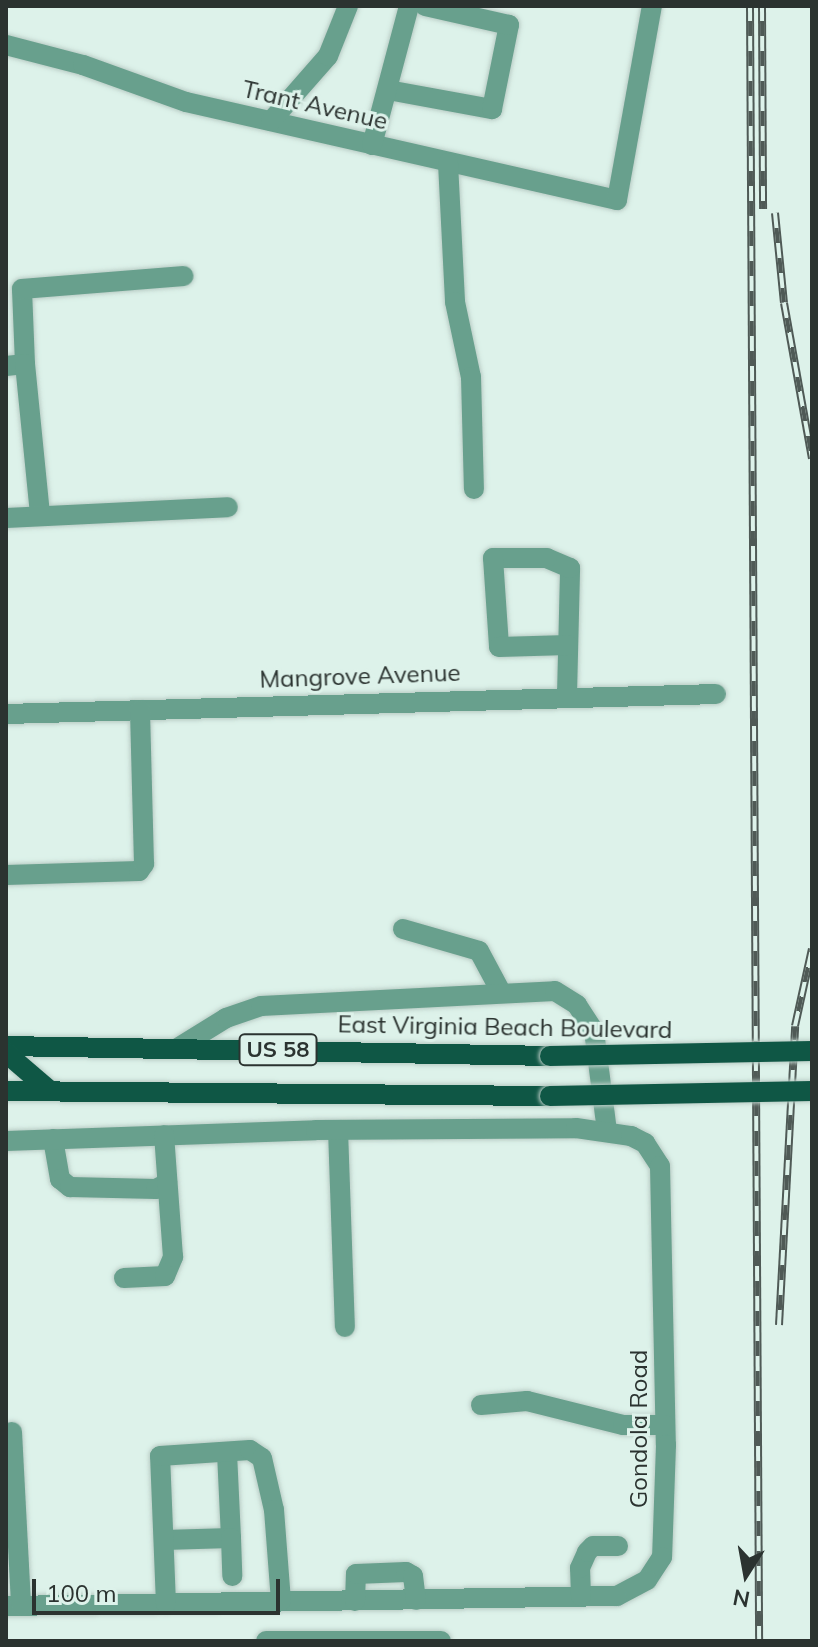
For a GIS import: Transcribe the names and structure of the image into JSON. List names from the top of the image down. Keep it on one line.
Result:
{"streets":{"main road":["East Virginia Beach Boulevard","US 58"],"street":["Trant Avenue","Mangrove Avenue","Gondola Road"]},"scale_bar":"100 m","north":"bottom"}
